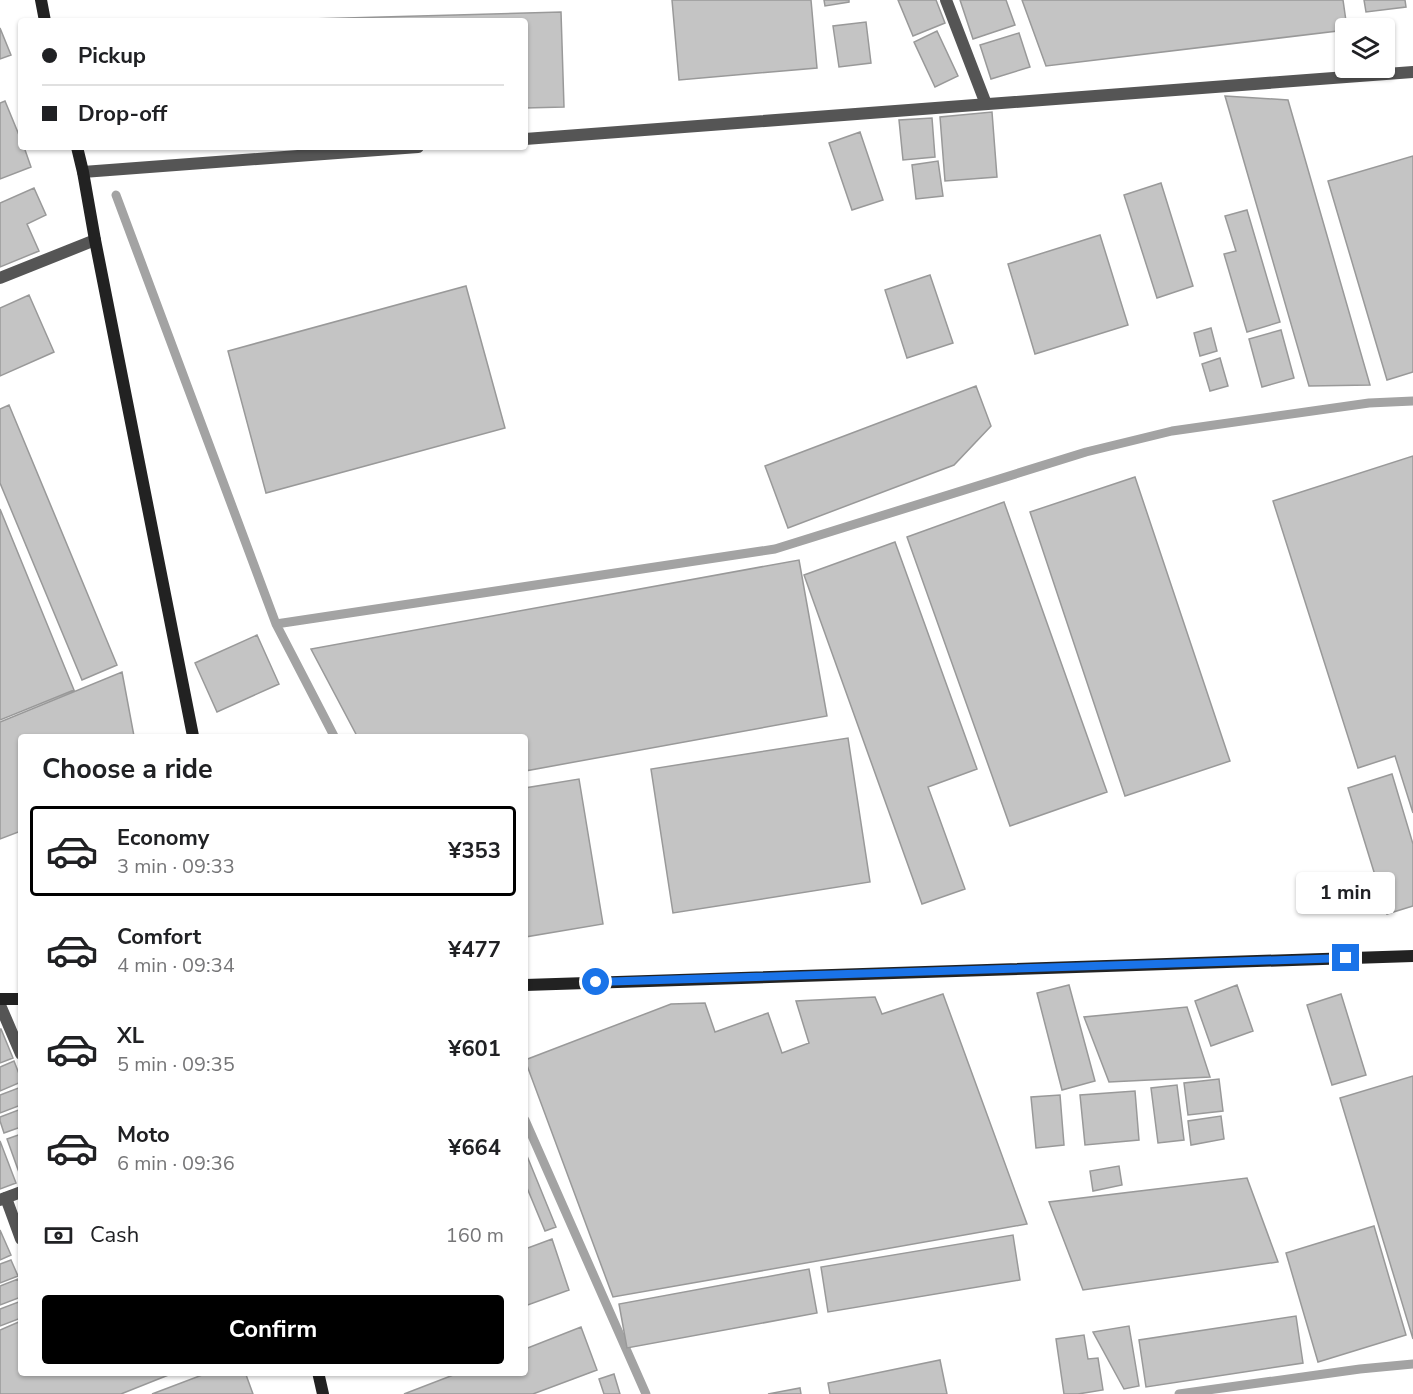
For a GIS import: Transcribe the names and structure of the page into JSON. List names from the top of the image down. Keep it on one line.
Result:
{"page":{"banner":["Pickup","Drop-off"],"heading":"Choose a ride","list":[{"name":"Economy","note":"3 min · 09:33","value":"¥353"},{"name":"Comfort","note":"4 min · 09:34","value":"¥477"},{"name":"XL","note":"5 min · 09:35","value":"¥601"},{"name":"Moto","note":"6 min · 09:36","value":"¥664"}],"bubble":"1 min","pay":["Cash","160 m"],"buttons":"Confirm"}}
